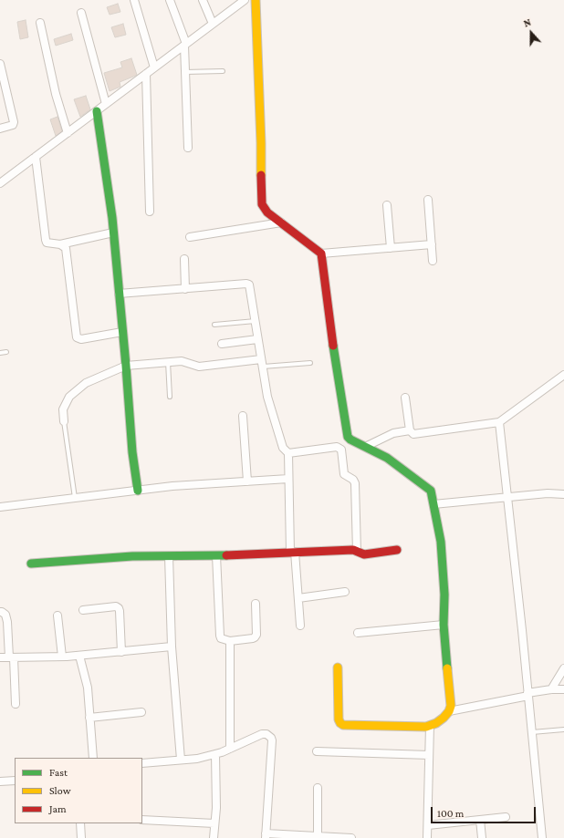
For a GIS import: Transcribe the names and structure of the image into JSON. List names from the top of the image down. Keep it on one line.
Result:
{"legend":["Fast","Slow","Jam"],"scale_bar":"100 m","north":"top"}
